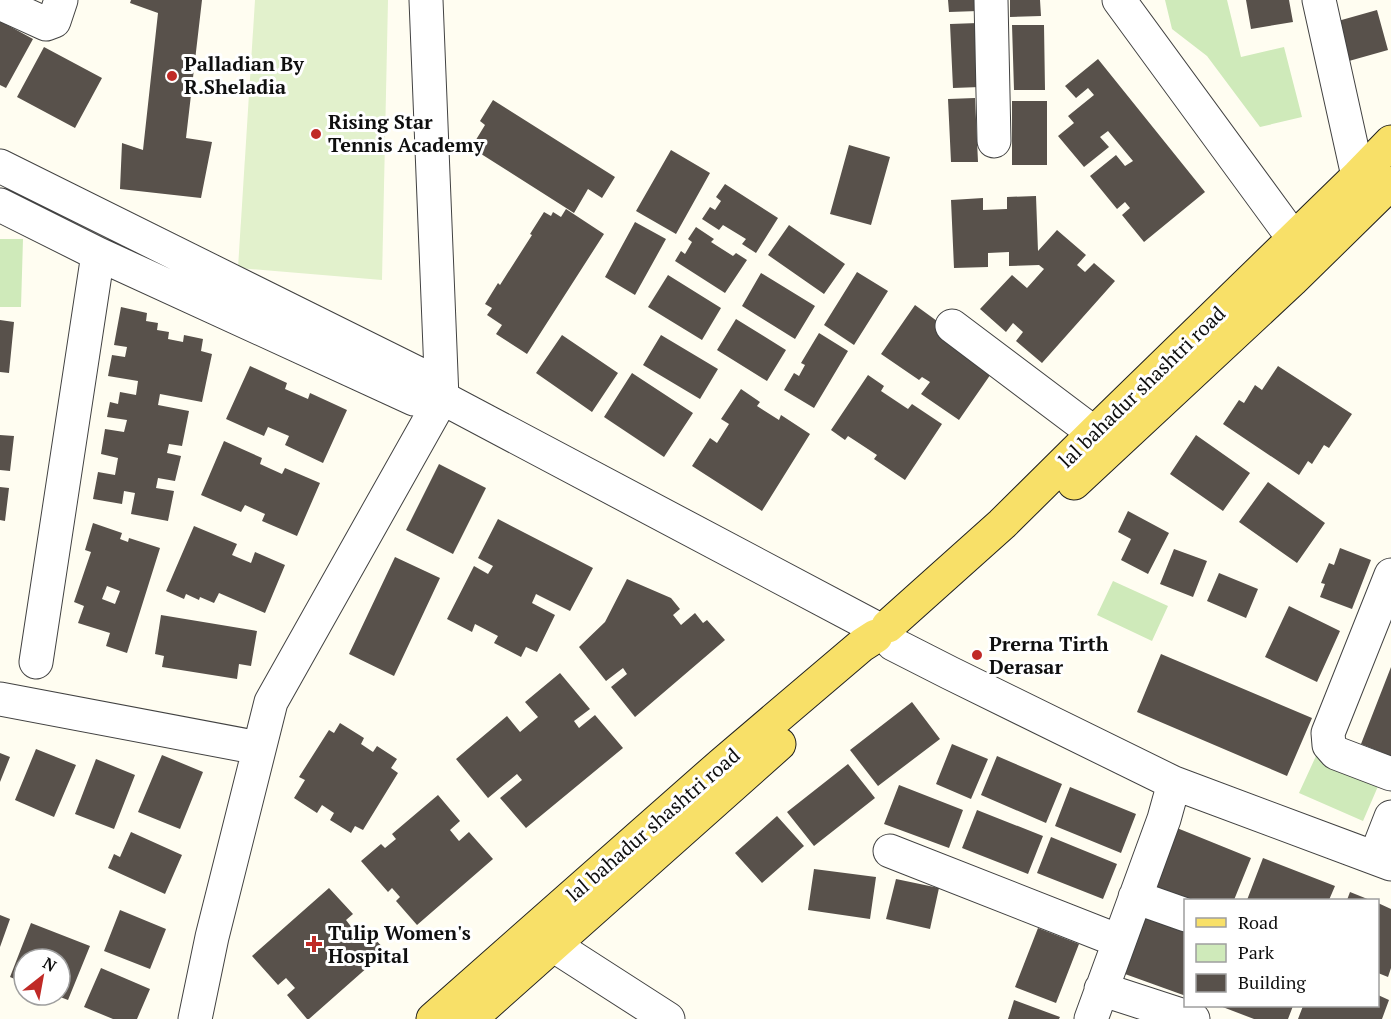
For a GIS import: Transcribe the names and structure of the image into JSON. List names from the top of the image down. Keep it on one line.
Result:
{"streets":{"main road":["lal bahadur shashtri road"]},"places":{"other":["Palladian By R.Sheladia","Rising Star Tennis Academy","Prerna Tirth Derasar"],"health":["Tulip Women's Hospital"]},"legend":["Road","Park","Building"],"north":"top right"}
